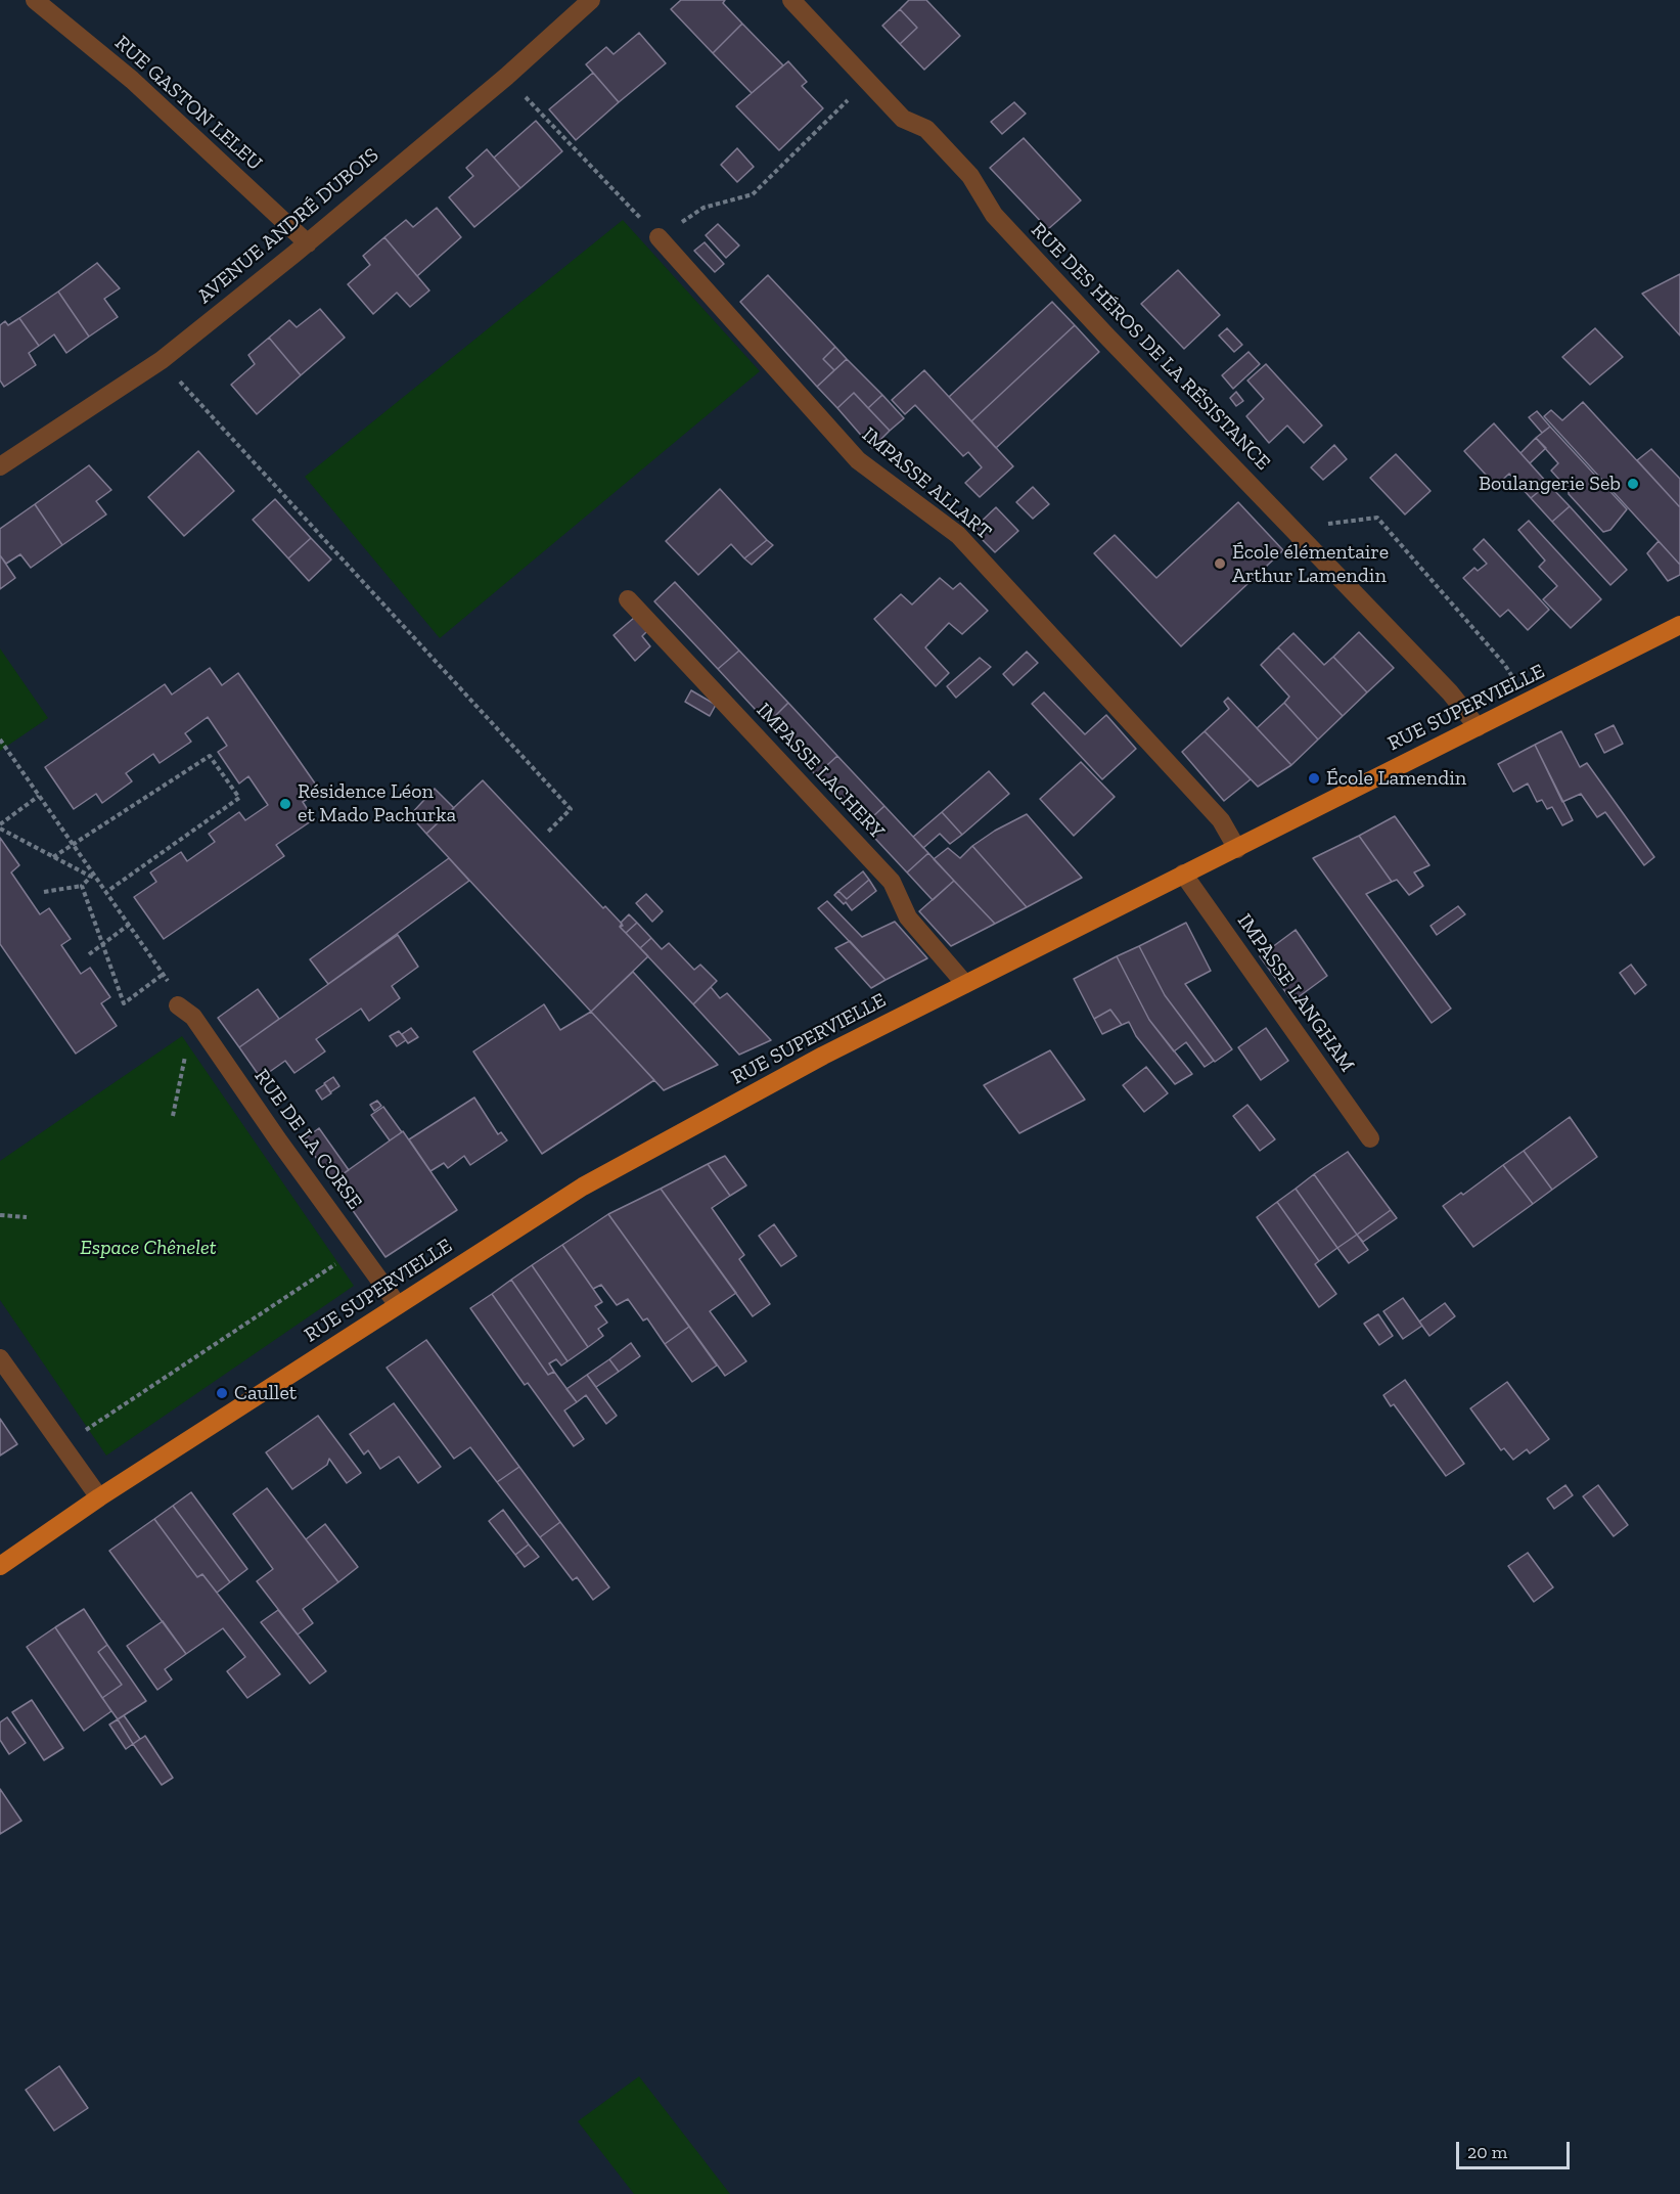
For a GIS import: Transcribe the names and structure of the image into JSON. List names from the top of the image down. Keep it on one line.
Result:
{"streets":{"main road":["RUE SUPERVIELLE"],"street":["RUE GASTON LELEU","AVENUE ANDRÉ DUBOIS","RUE DES HÉROS DE LA RÉSISTANCE","IMPASSE ALLART","IMPASSE LACHERY","IMPASSE LANGHAM","RUE DE LA CORSE"]},"crossings":[["RUE GASTON LELEU","AVENUE ANDRÉ DUBOIS"],["RUE DES HÉROS DE LA RÉSISTANCE","RUE SUPERVIELLE"],["IMPASSE ALLART","RUE SUPERVIELLE"],["RUE SUPERVIELLE","IMPASSE LACHERY"],["RUE SUPERVIELLE","IMPASSE LANGHAM"],["RUE SUPERVIELLE","RUE DE LA CORSE"]],"parks":["Espace Chênelet"],"places":["Boulangerie Seb","École élémentaire Arthur Lamendin","École Lamendin","Résidence Léon et Mado Pachurka","Caullet"],"scale_bar":"20 m"}
